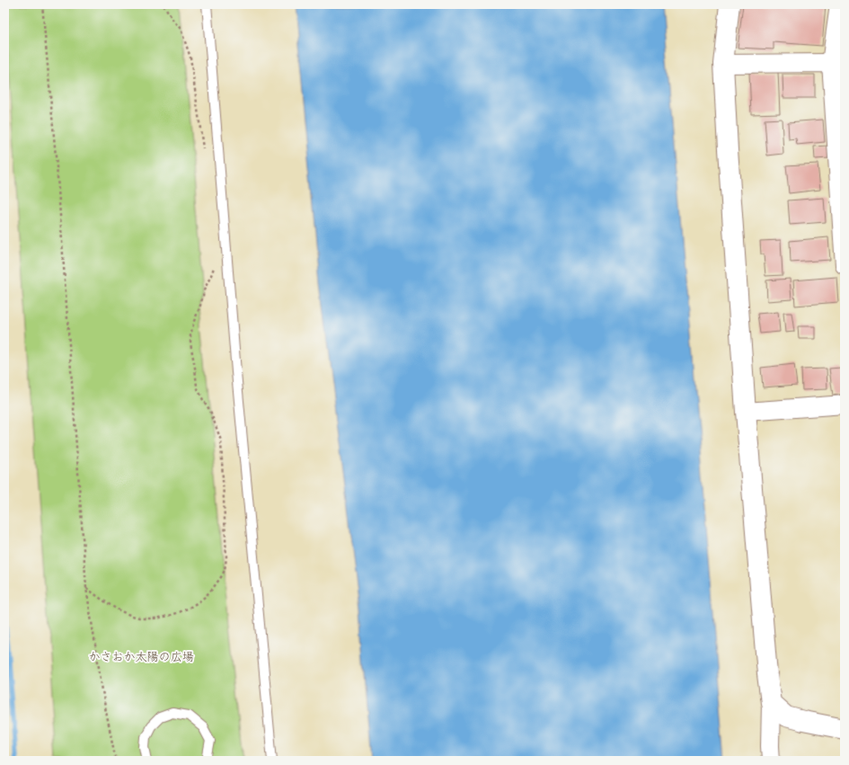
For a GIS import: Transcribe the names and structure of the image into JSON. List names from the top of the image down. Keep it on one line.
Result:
{"parks":["かさおか太陽の広場"]}
